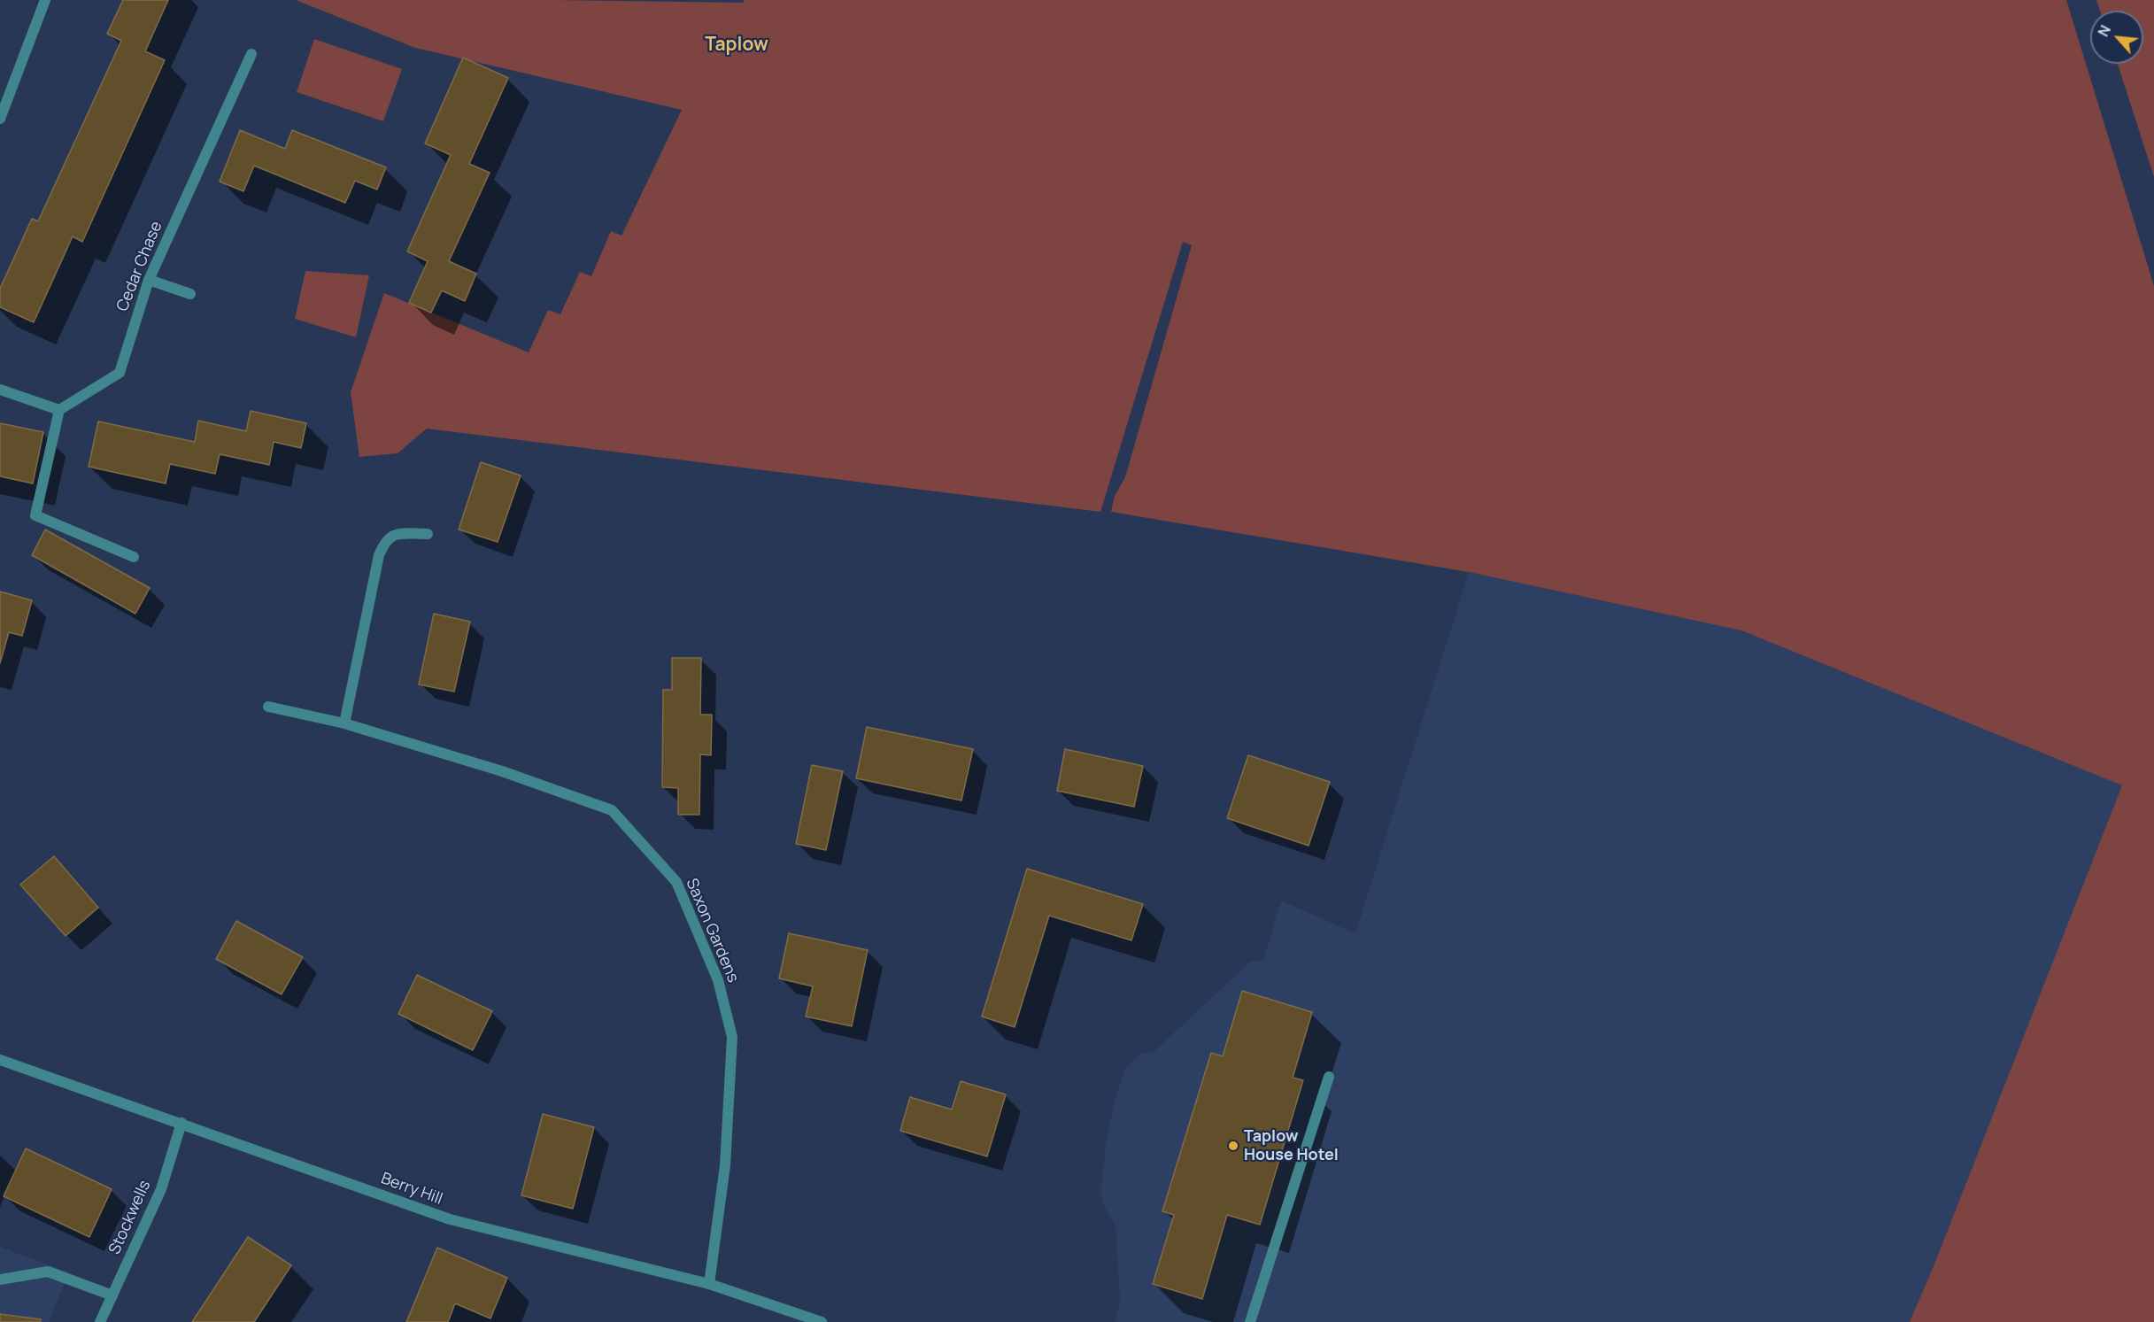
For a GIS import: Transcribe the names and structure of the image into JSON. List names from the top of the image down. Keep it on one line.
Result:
{"streets":{"street":["Cedar Chase","Saxon Gardens","Berry Hill","Stockwells"]},"crossings":[["Saxon Gardens","Berry Hill"],["Berry Hill","Stockwells"]],"districts":["Taplow"],"places":["Taplow House Hotel"],"north":"top left"}
